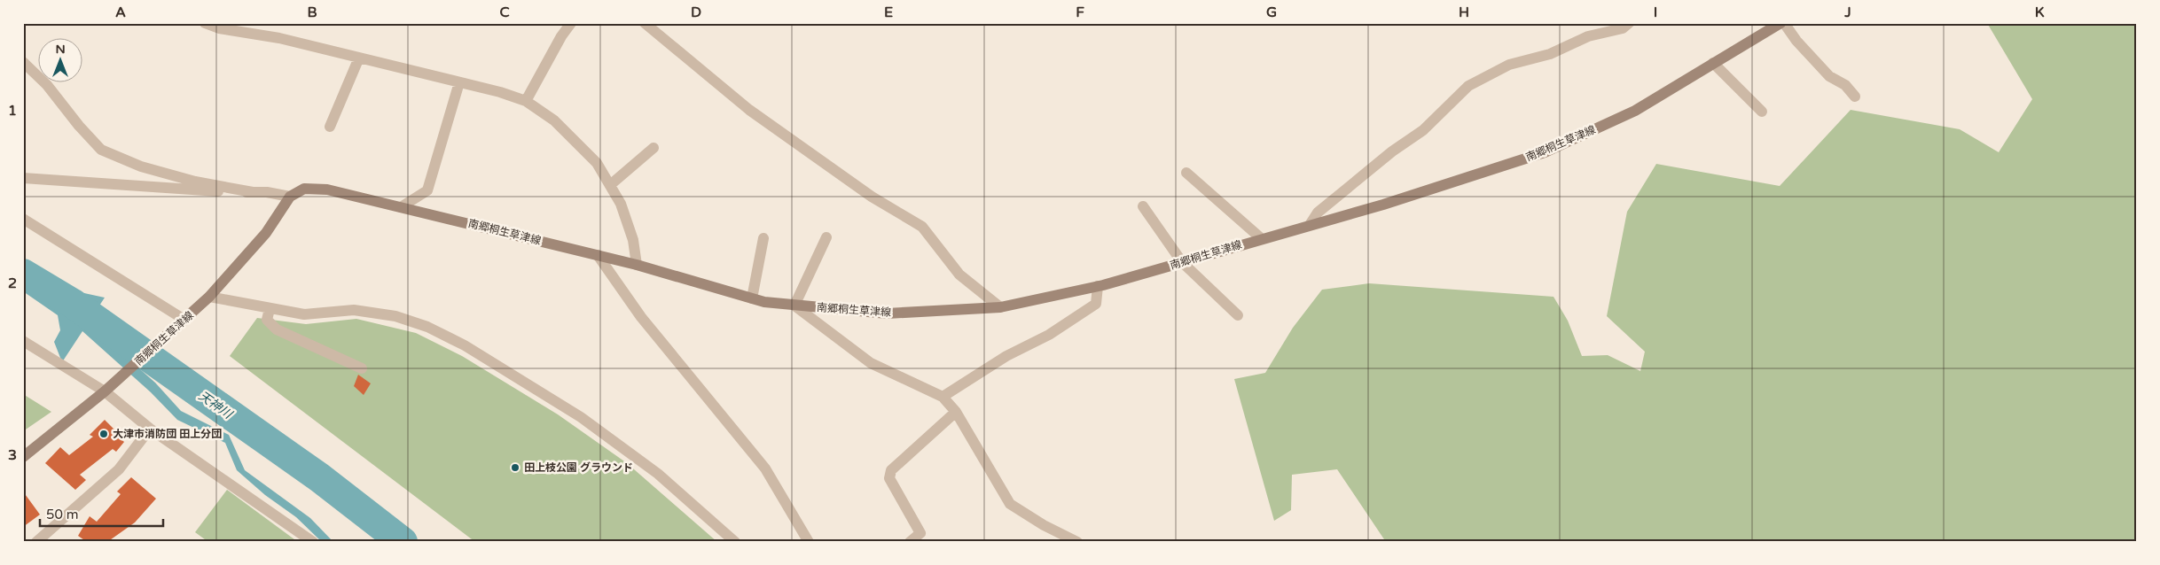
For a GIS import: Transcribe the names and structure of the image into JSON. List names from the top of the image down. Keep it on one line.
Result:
{"streets":{"main road":["南郷桐生草津線"]},"water":["天神川"],"places":["大津市消防団 田上分団","田上枝公園 グラウンド"],"scale_bar":"50 m","north":"top","grid":{"columns":["A","B","C","D","E","F","G","H","I","J","K"],"rows":["1","2","3"]}}
